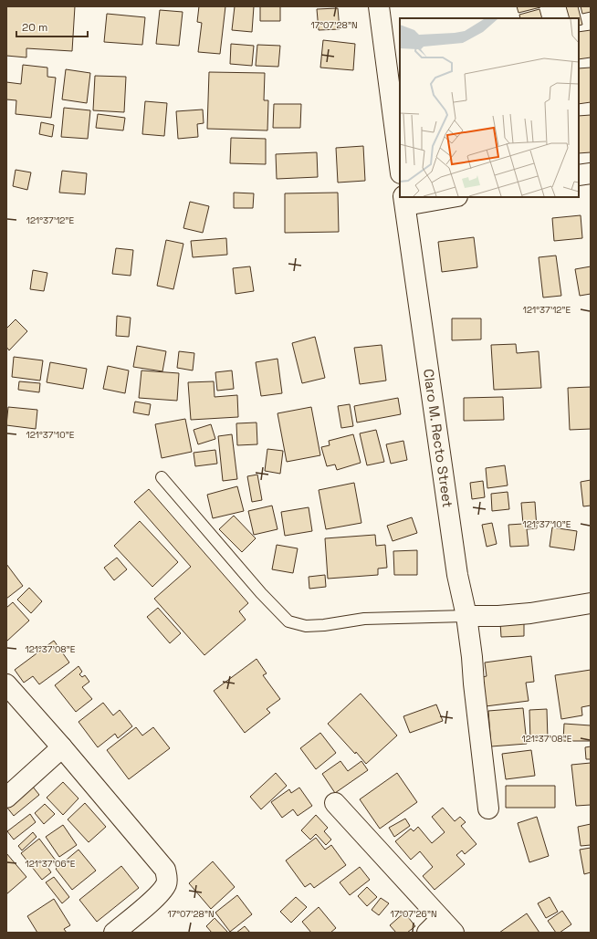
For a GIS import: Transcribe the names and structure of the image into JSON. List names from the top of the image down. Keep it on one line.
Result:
{"streets":{"street":["Claro M. Recto Street"]},"scale_bar":"20 m","coordinates":["17°07'28\"N","121°37'12\"E","121°37'10\"E","121°37'08\"E","121°37'06\"E","17°07'26\"N"]}
